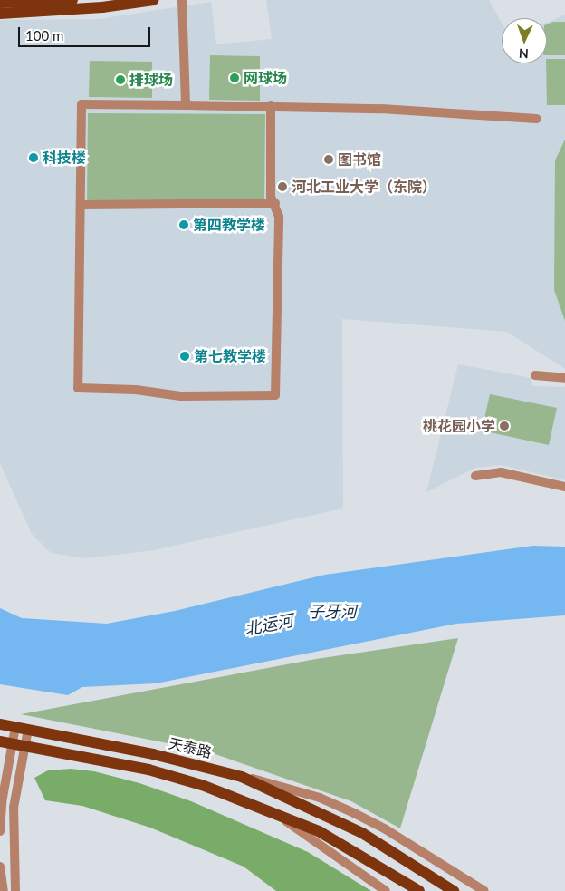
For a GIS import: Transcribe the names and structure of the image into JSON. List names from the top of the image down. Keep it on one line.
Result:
{"streets":{"main road":["天泰路"]},"water":["子牙河","北运河"],"places":["网球场","排球场","科技楼","图书馆","河北工业大学（东院）","第四教学楼","第七教学楼","桃花园小学"],"scale_bar":"100 m","north":"bottom"}
